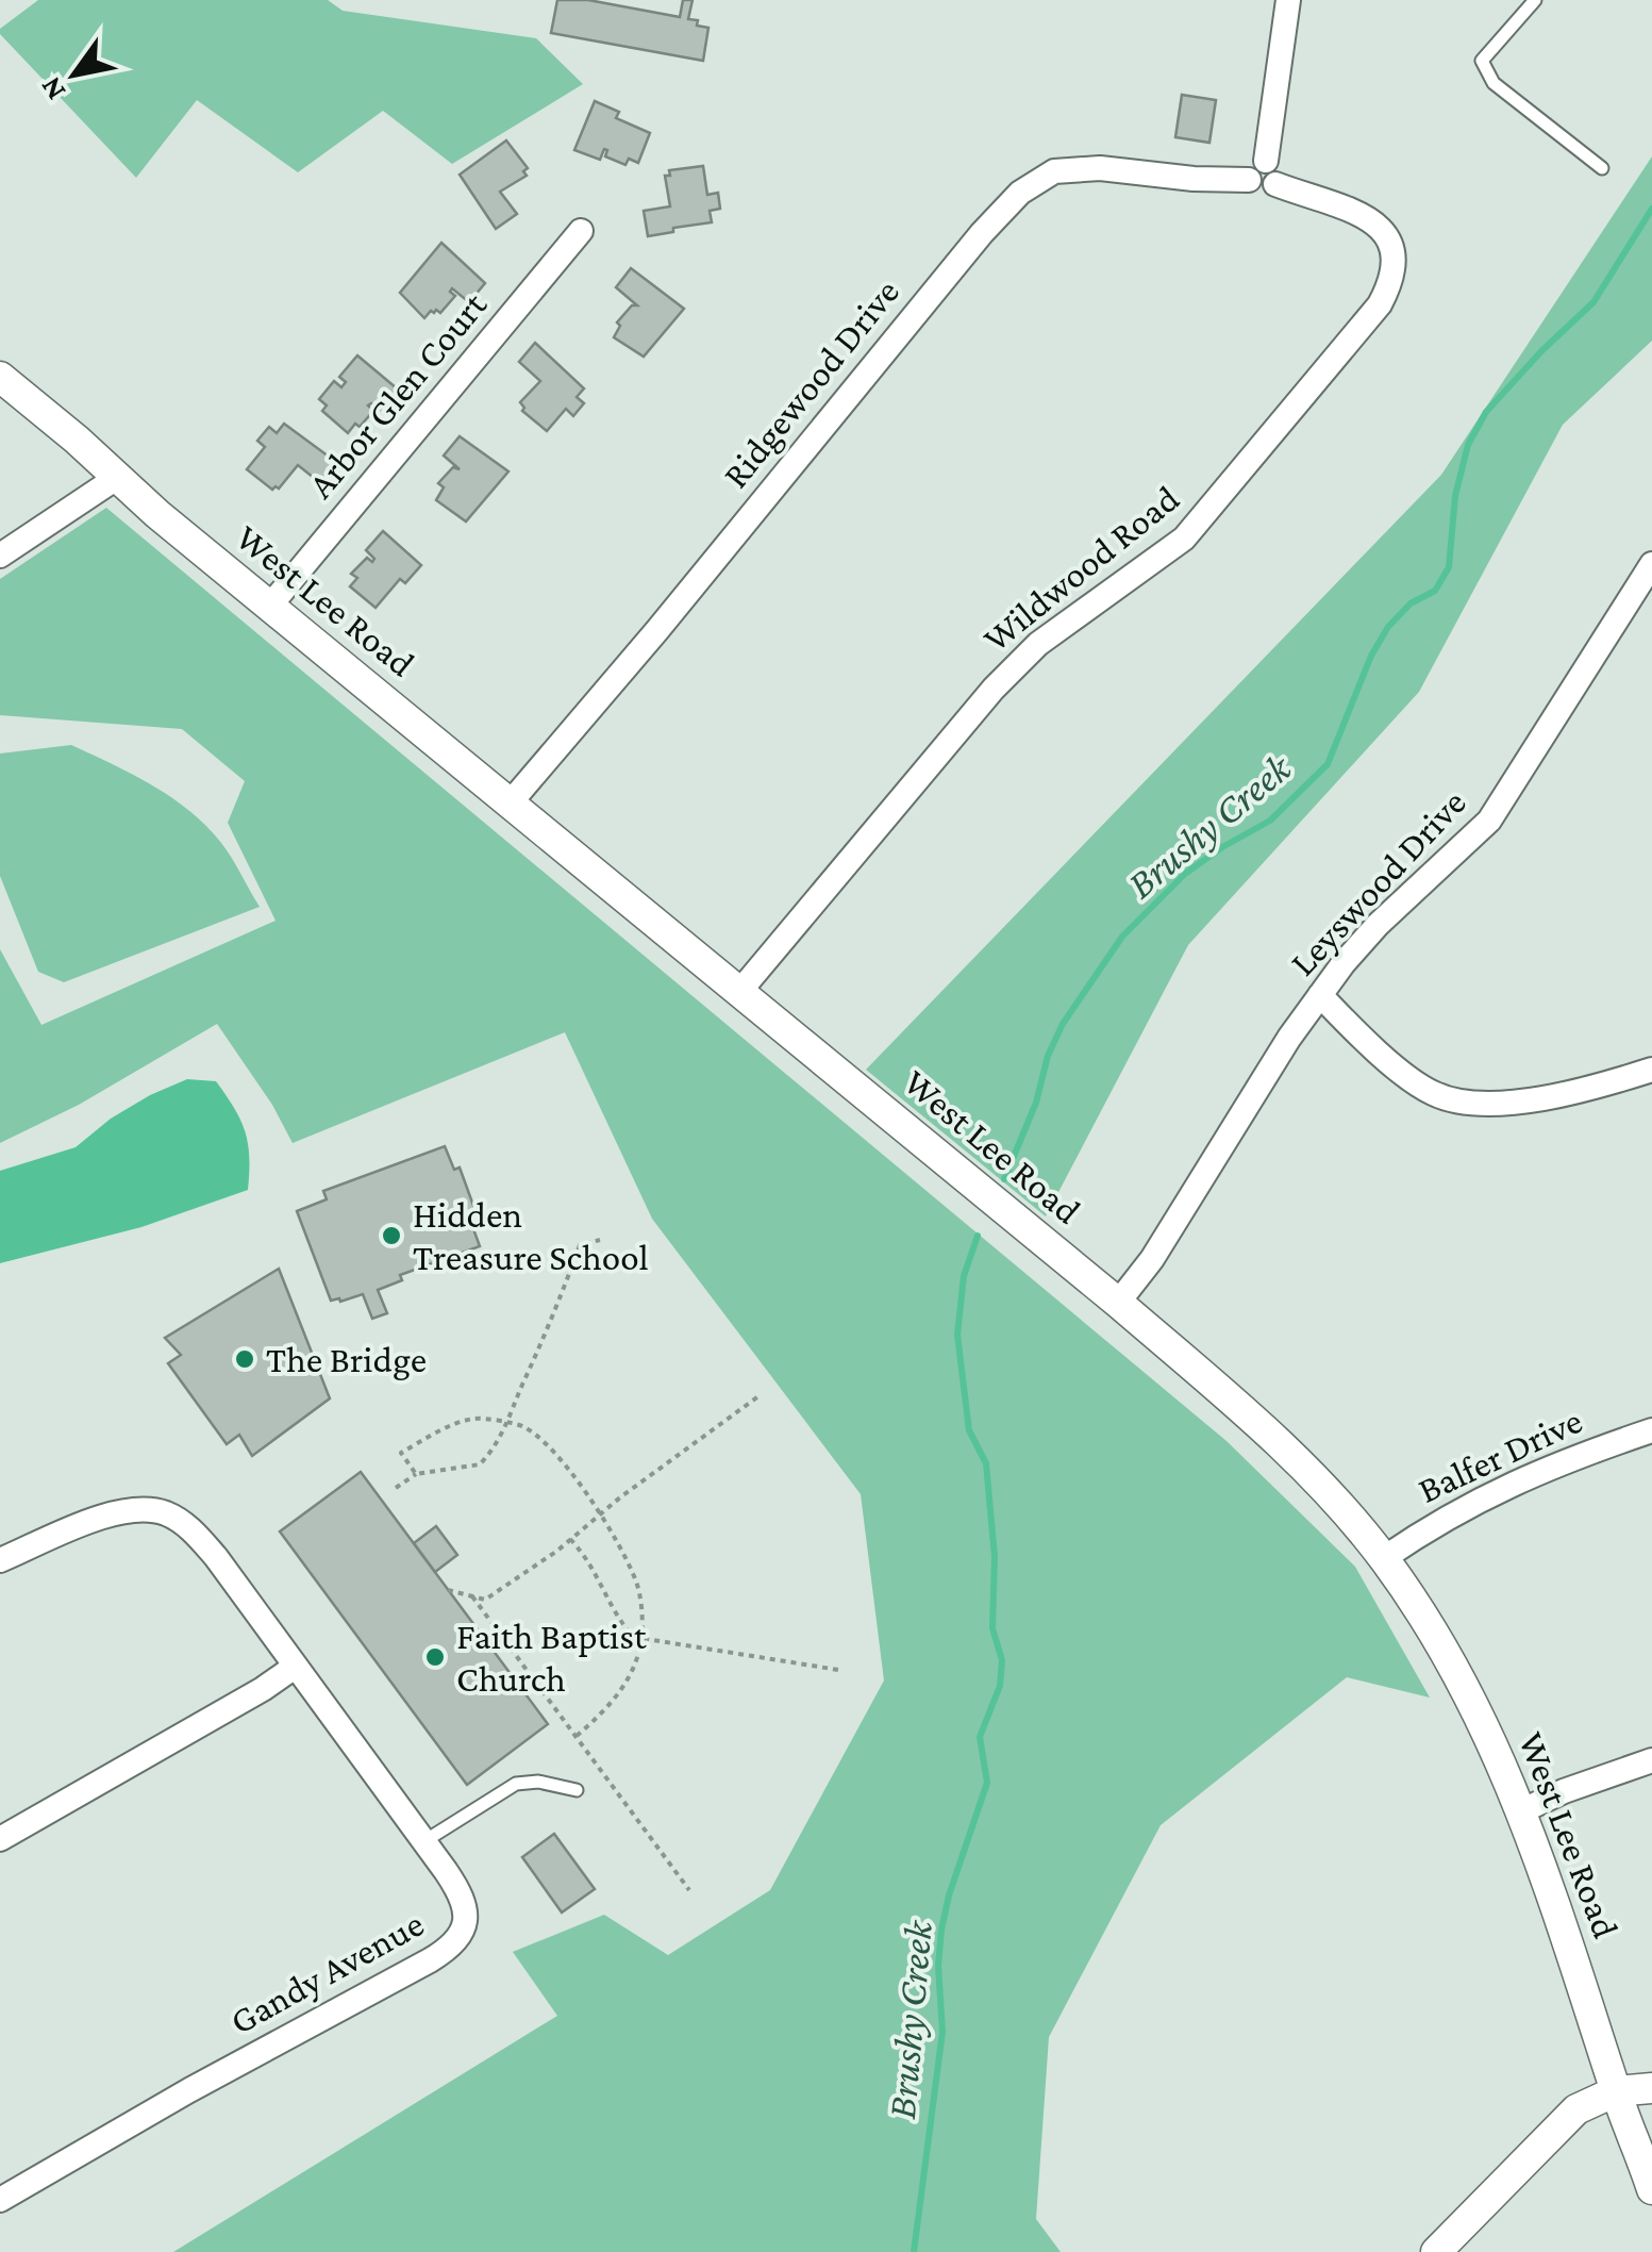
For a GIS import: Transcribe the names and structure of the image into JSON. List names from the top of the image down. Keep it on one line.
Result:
{"streets":{"street":["Ridgewood Drive","Arbor Glen Court","Wildwood Road","West Lee Road","Leyswood Drive","Balfer Drive","Gandy Avenue"]},"crossings":[["Ridgewood Drive","Wildwood Road"],["Ridgewood Drive","West Lee Road"],["Arbor Glen Court","West Lee Road"],["Wildwood Road","West Lee Road"],["West Lee Road","Leyswood Drive"],["West Lee Road","Balfer Drive"]],"water":["Brushy Creek"],"places":["Hidden Treasure School","The Bridge","Faith Baptist Church"],"north":"bottom left"}
